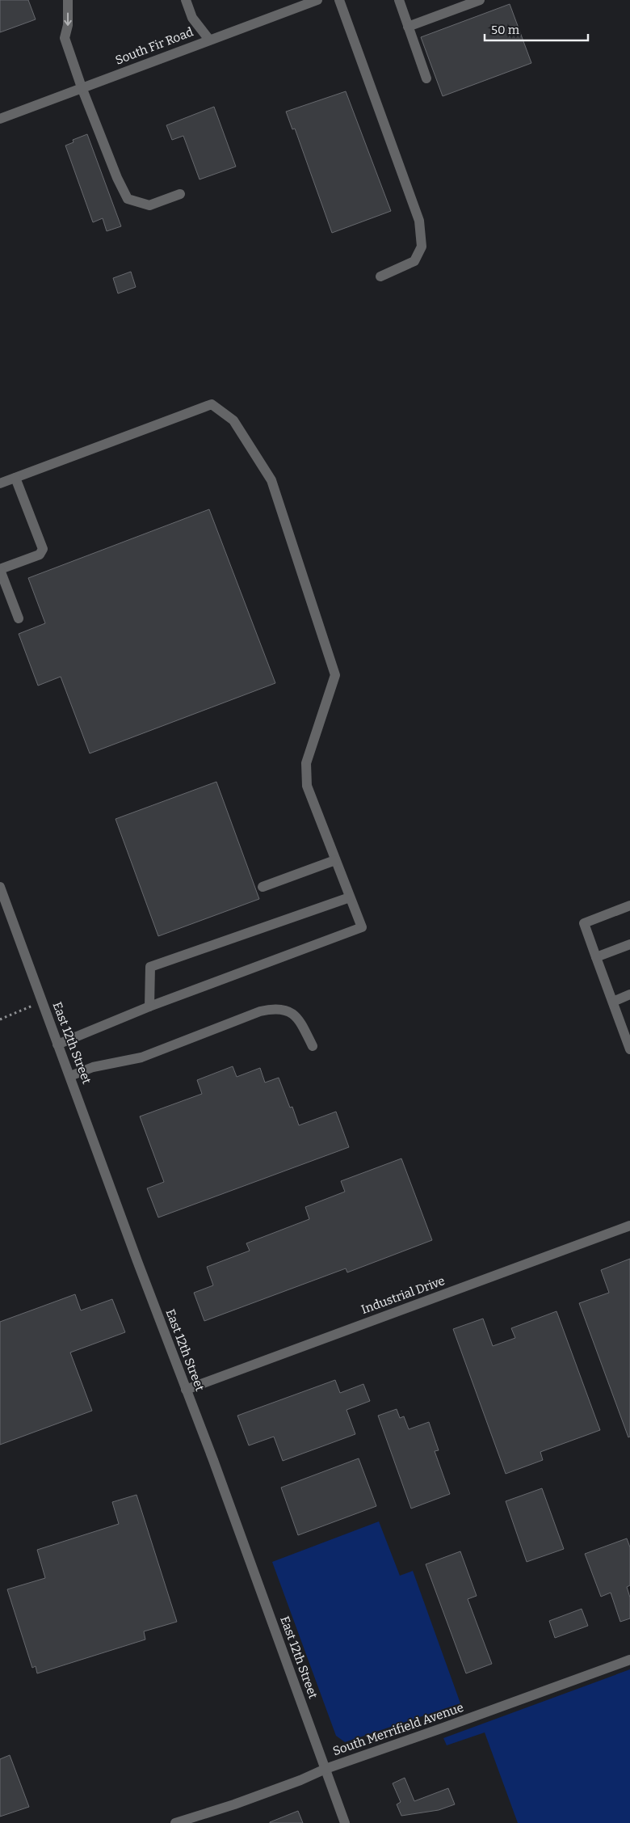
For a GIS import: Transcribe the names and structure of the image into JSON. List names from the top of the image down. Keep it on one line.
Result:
{"streets":{"street":["South Fir Road","East 12th Street","Industrial Drive","South Merrifield Avenue"]},"crossings":[["East 12th Street","Industrial Drive"],["East 12th Street","South Merrifield Avenue"]],"scale_bar":"50 m"}
